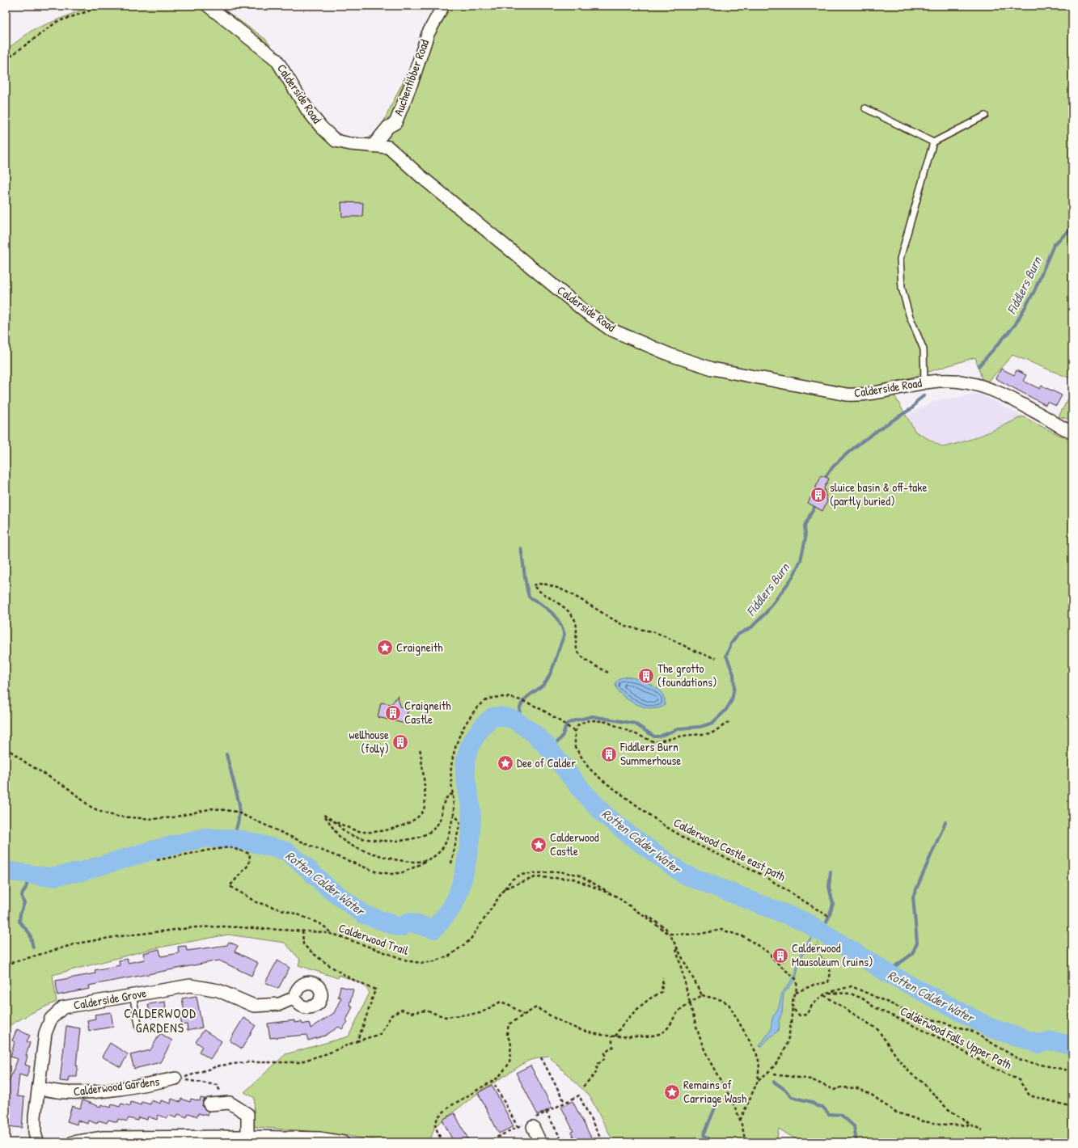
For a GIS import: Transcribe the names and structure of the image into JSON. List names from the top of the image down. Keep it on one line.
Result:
{"streets":{"street":["Auchentibber Road","Calderside Road","Calderside Grove","Calderwood Gardens"],"path":["Calderwood Castle east path","Calderwood Trail","Calderwood Falls Upper Path"]},"crossings":[["Auchentibber Road","Calderside Road"],["Calderside Grove","Calderwood Gardens"]],"districts":["CALDERWOOD GARDENS"],"water":["Fiddlers Burn","Rotten Calder Water"],"places":{"building":["sluice basin & off-take (partly buried)","The grotto (foundations)","Craigneith Castle","wellhouse (folly)","Fiddlers Burn Summerhouse","Calderwood Mausoleum (ruins)"],"place":["Craigneith","Dee of Calder","Calderwood Castle","Remains of Carriage Wash"]}}
